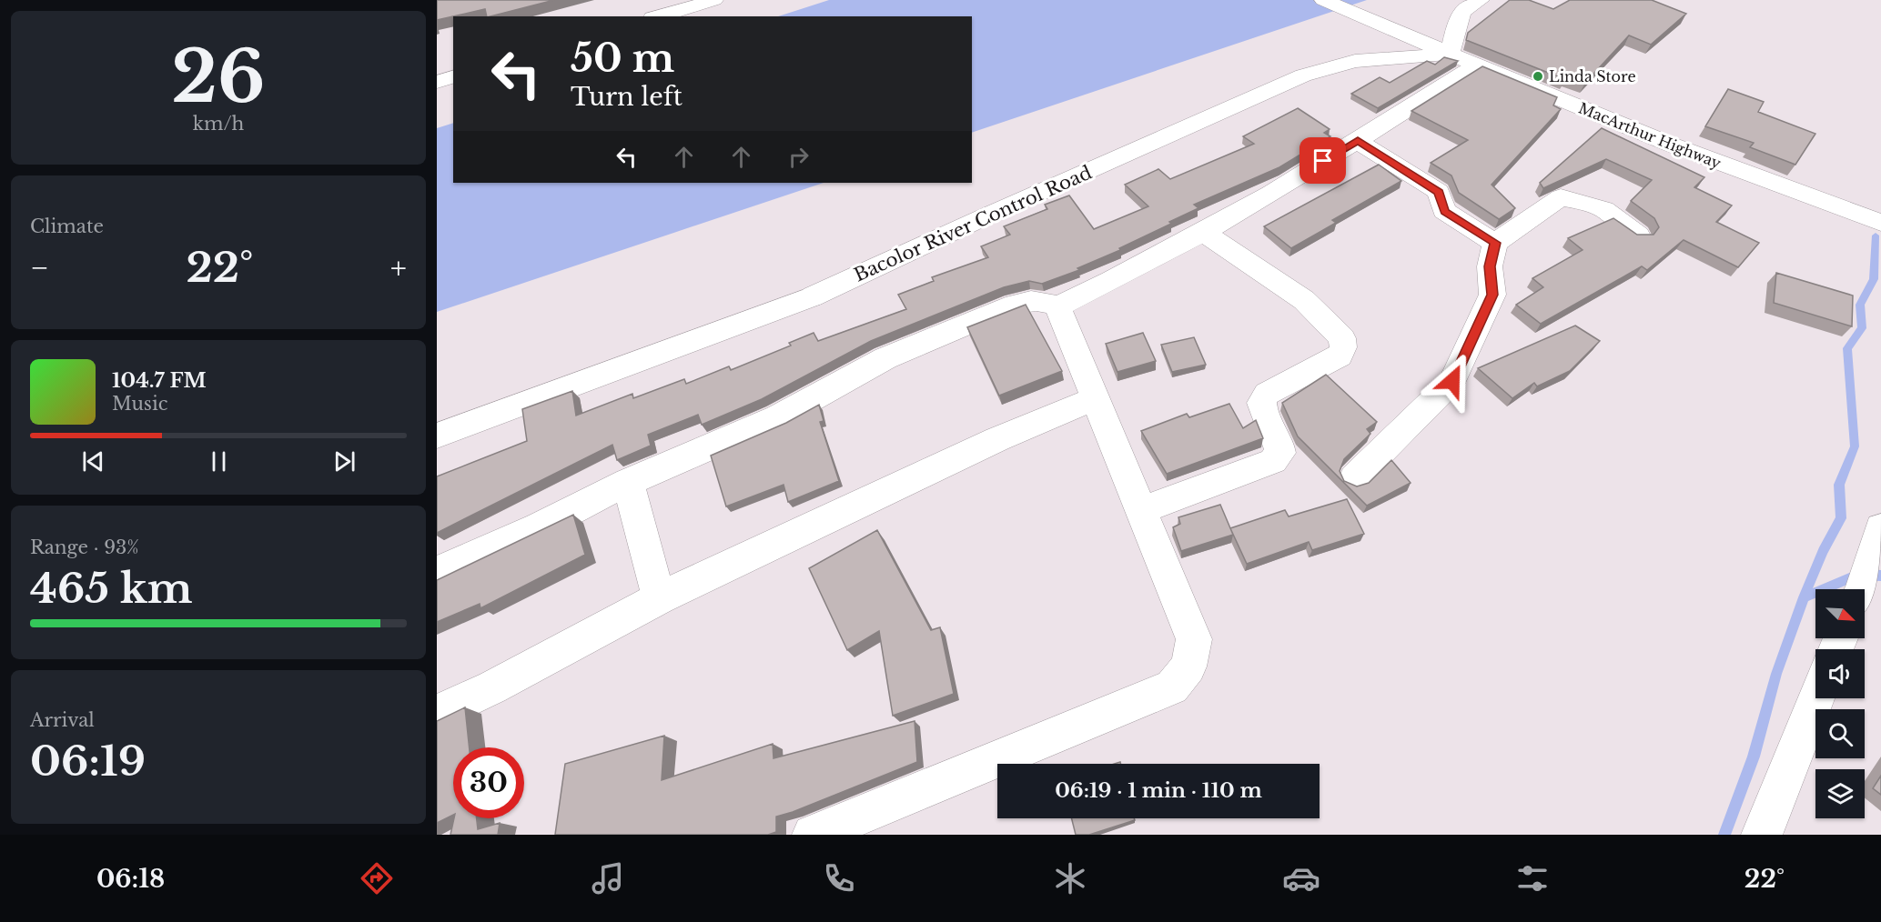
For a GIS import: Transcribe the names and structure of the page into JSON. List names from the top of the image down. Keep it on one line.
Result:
{"streets":{"street":["MacArthur Highway","Bacolor River Control Road"]},"crossings":[["MacArthur Highway","Bacolor River Control Road"]],"places":["Linda Store"],"north":"bottom right","page":{"tile":[["26","km/h"],"Climate",["Range · 93%","465 km"],["Arrival","06:19"]],"turn":["50 m","Turn left"],"heat":["−","22°","+"],"song":["104.7 FM","Music"],"limit":"30","trip":"06:19 · 1 min · 110 m","tabs":["06:18","22°"]}}
